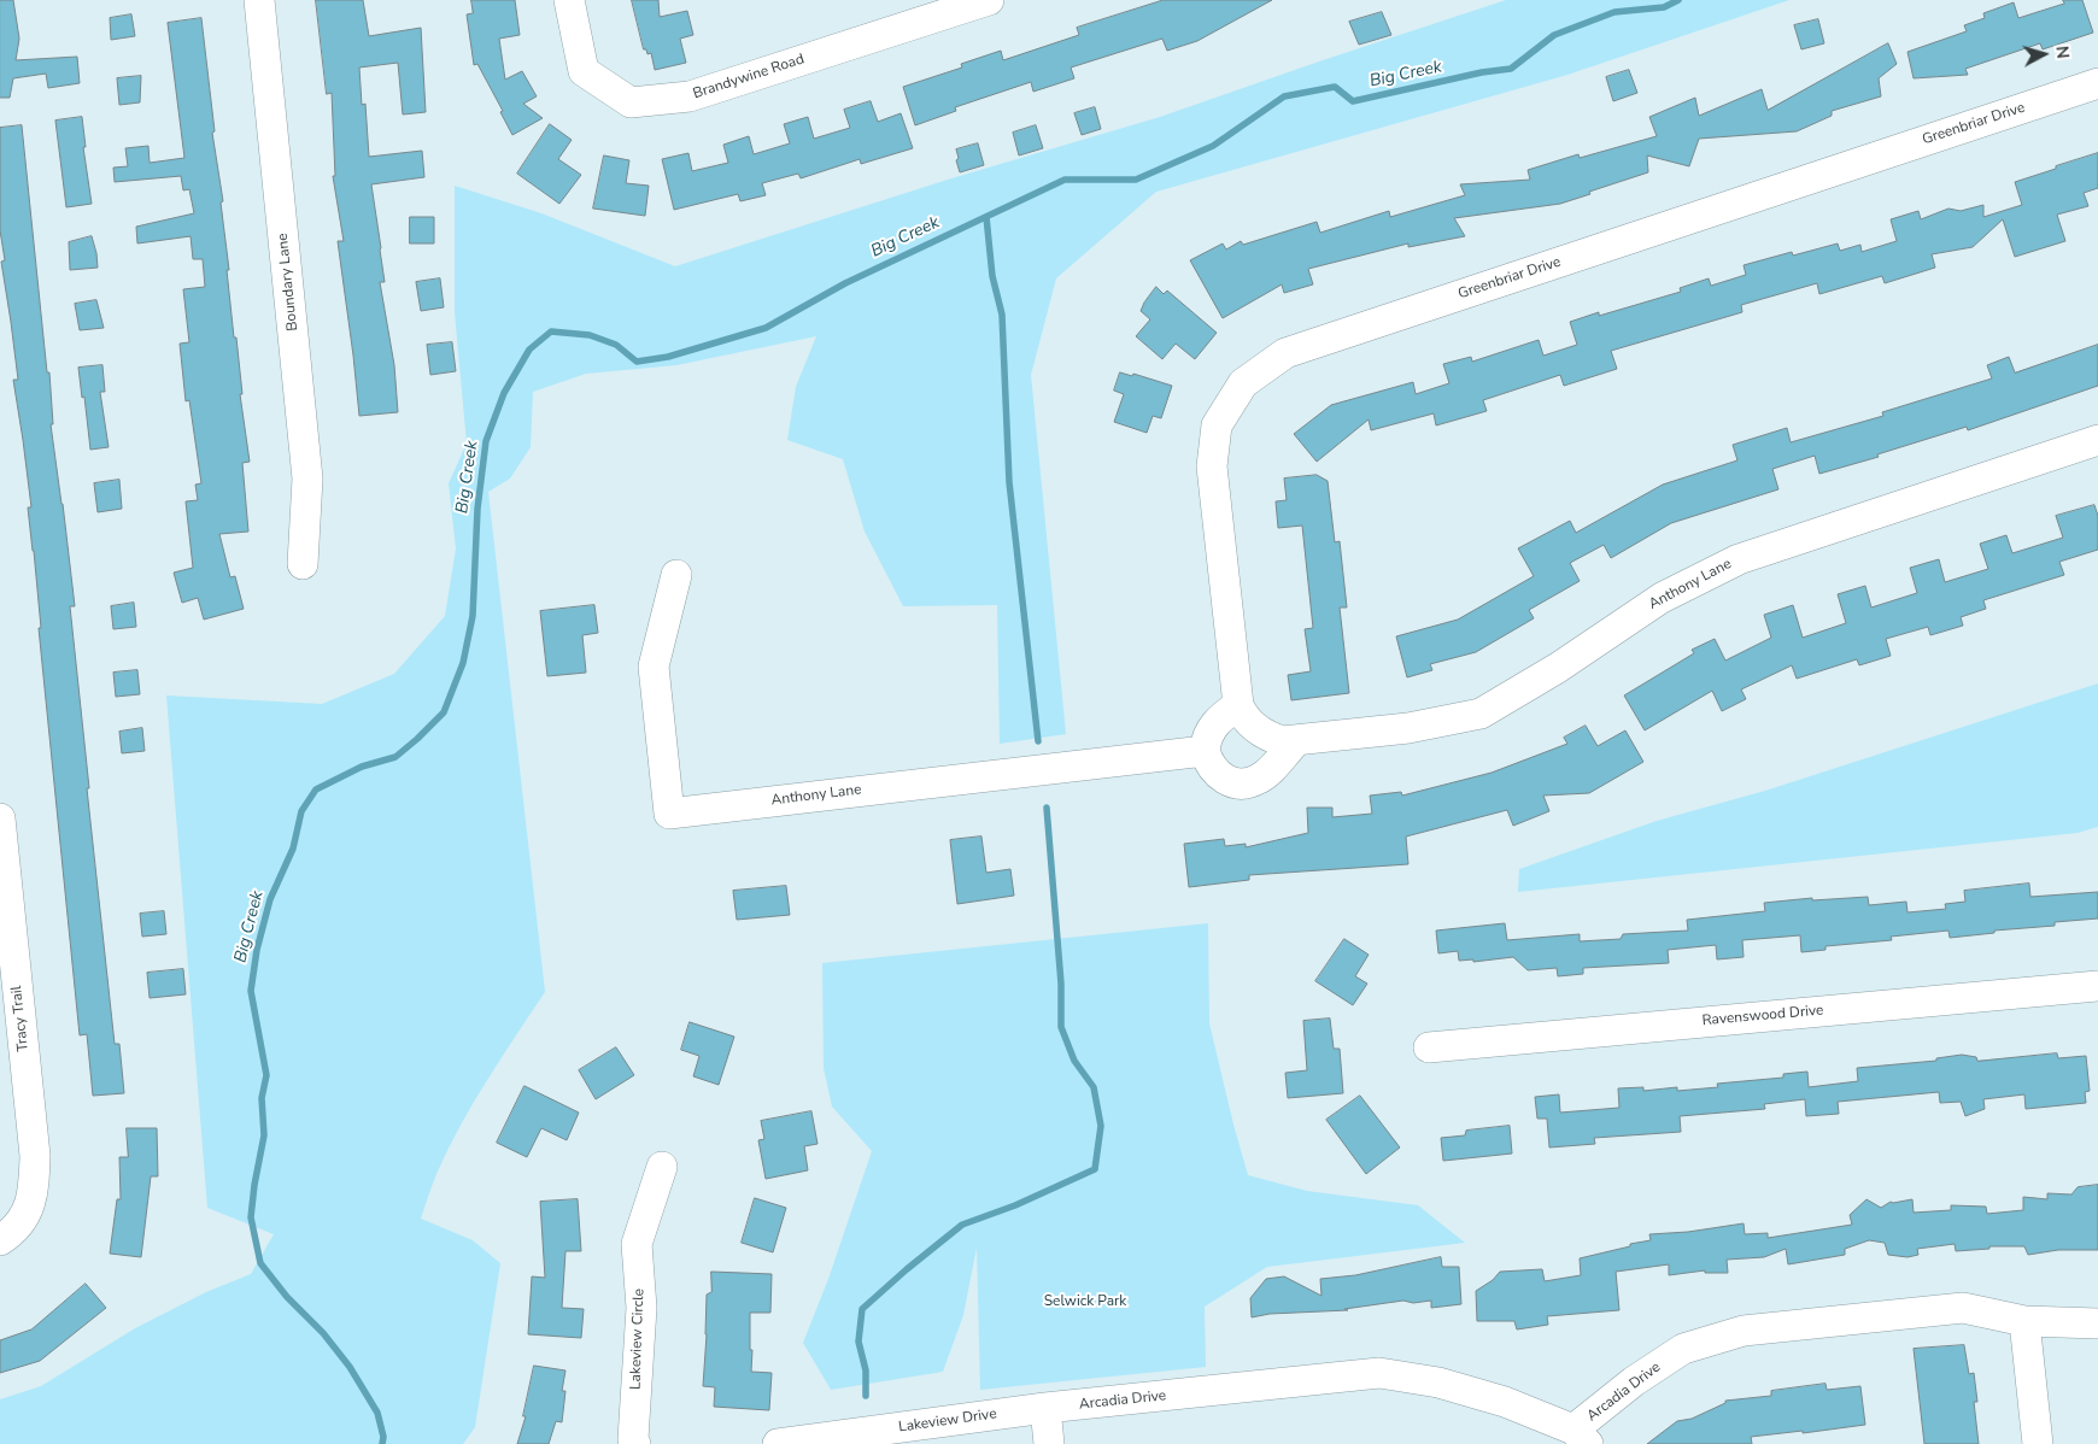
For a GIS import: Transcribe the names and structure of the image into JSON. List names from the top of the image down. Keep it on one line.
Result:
{"streets":{"street":["Brandywine Road","Greenbriar Drive","Boundary Lane","Anthony Lane","Ravenswood Drive","Tracy Trail","Lakeview Circle","Arcadia Drive","Lakeview Drive"]},"crossings":[["Greenbriar Drive","Anthony Lane"],["Arcadia Drive","Lakeview Drive"]],"water":["Big Creek"],"parks":["Selwick Park"],"north":"right"}
